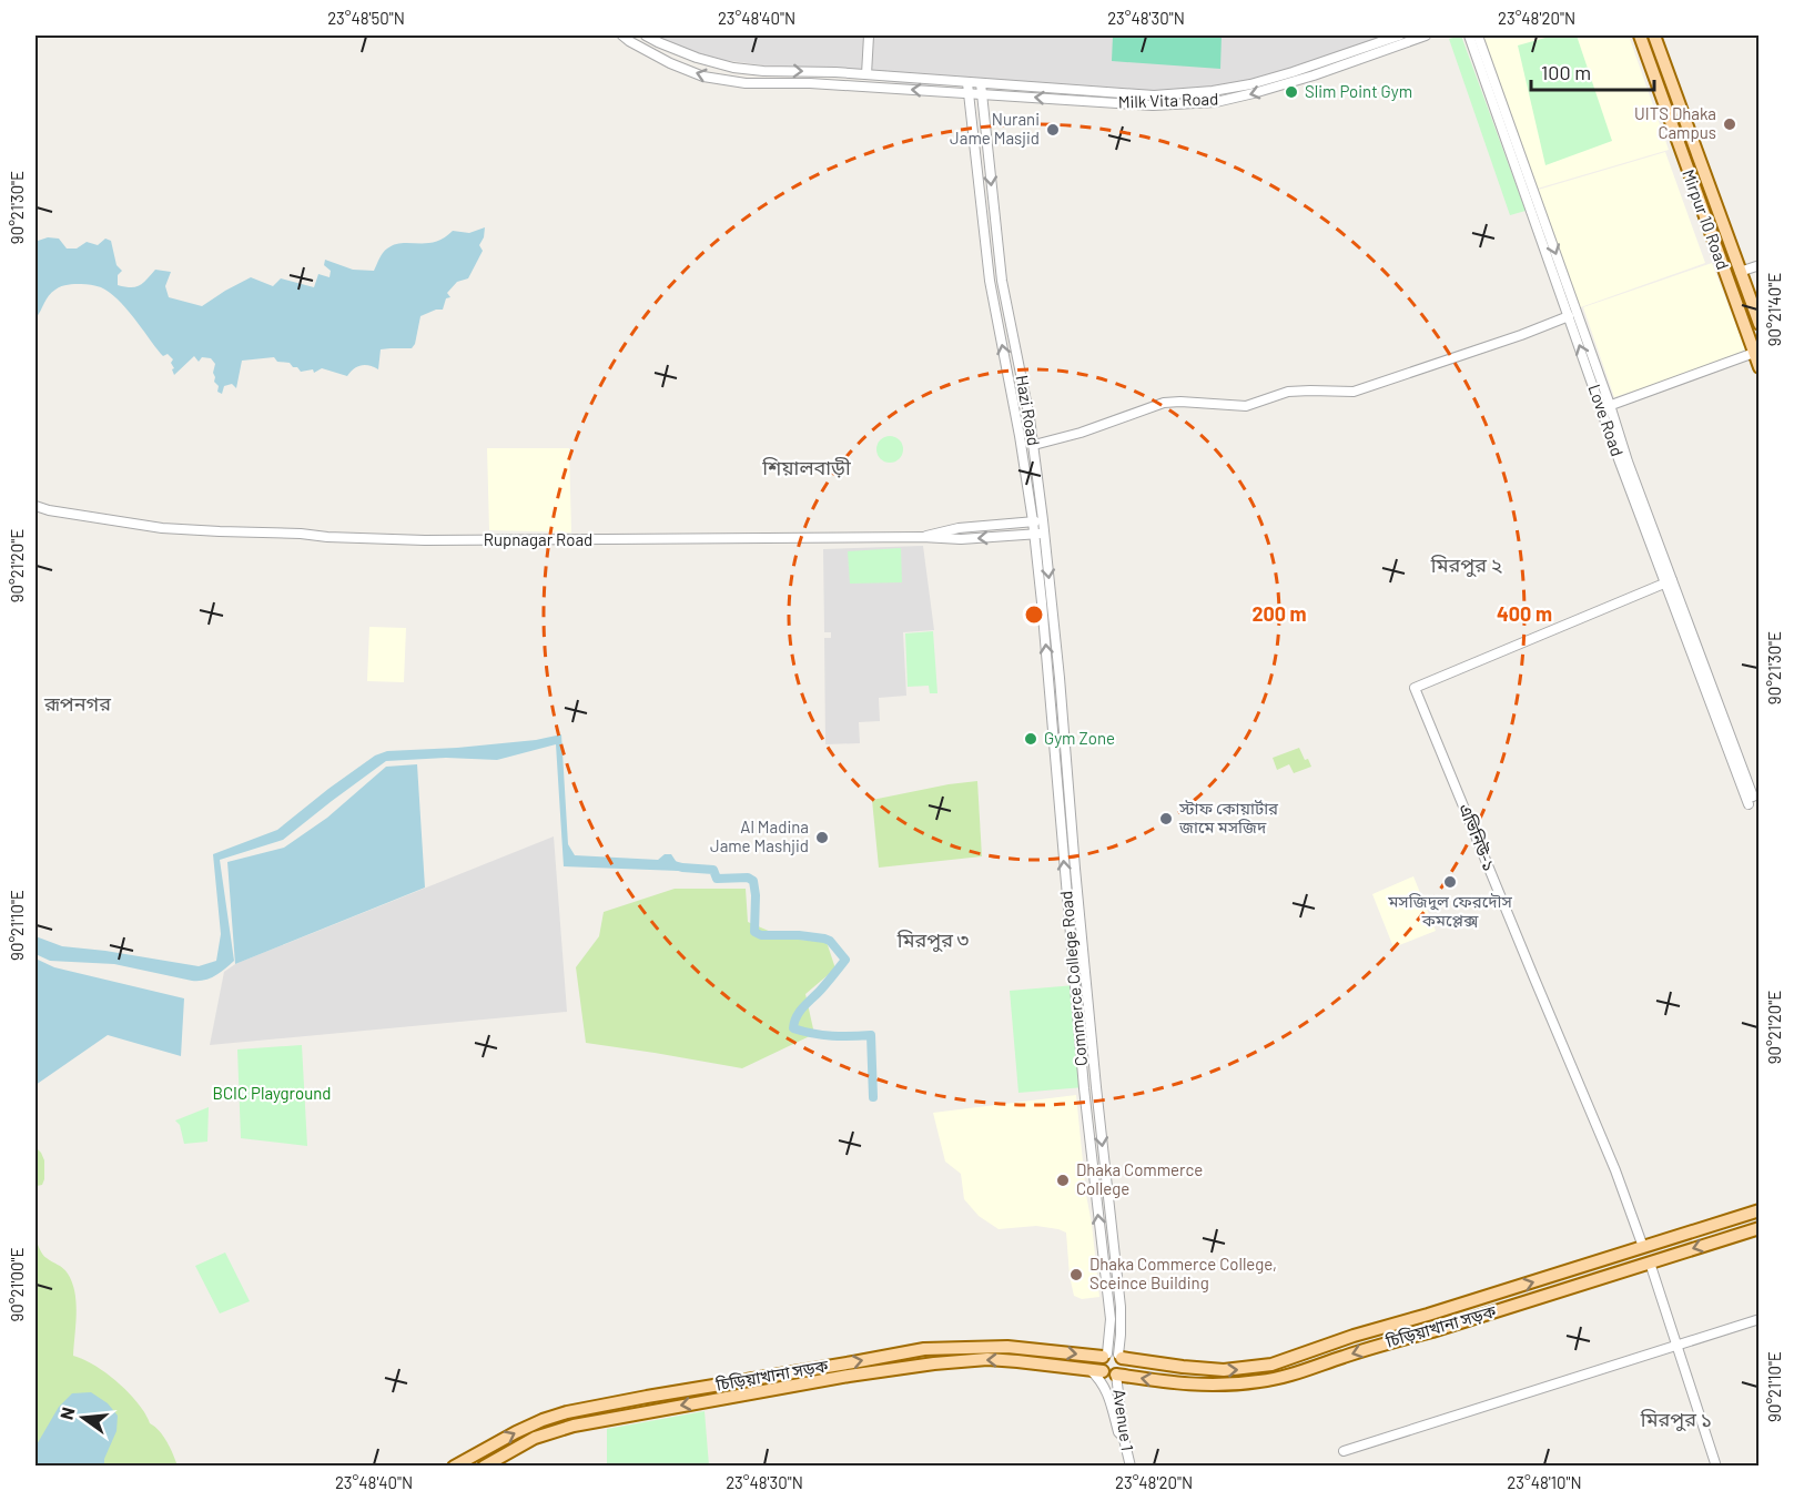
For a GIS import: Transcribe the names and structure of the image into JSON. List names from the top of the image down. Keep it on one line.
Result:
{"streets":{"main road":["Mirpur 10 Road","চিড়িয়াখানা সড়ক"],"street":["Milk Vita Road","Hazi Road","Love Road","Rupnagar Road","এভিনিউ-১","Commerce College Road","Avenue 1"]},"crossings":[["Milk Vita Road","Hazi Road"],["Hazi Road","Rupnagar Road"],["Hazi Road","Commerce College Road"],["Love Road","এভিনিউ-১"],["Rupnagar Road","Commerce College Road"],["এভিনিউ-১","চিড়িয়াখানা সড়ক"],["Commerce College Road","চিড়িয়াখানা সড়ক"],["চিড়িয়াখানা সড়ক","Avenue 1"]],"districts":["শিয়ালবাড়ী","মিরপুর ২","রূপনগর","মিরপুর ৩","মিরপুর ১"],"parks":["BCIC Playground"],"places":["Slim Point Gym","UITS Dhaka Campus","Nurani Jame Masjid","Gym Zone","স্টাফ কোয়ার্টার জামে মসজিদ","Al Madina Jame Mashjid","মসজিদুল ফেরদৌস কমপ্লেক্স","Dhaka Commerce College","Dhaka Commerce College, Sceince Building"],"scale_bar":"100 m","north":"left","coordinates":["23°48'50\"N","23°48'40\"N","23°48'30\"N","23°48'20\"N","90°21'30\"E","90°21'40\"E","90°21'20\"E","90°21'10\"E","90°21'00\"E","23°48'10\"N"],"rings":["200 m","400 m"]}
